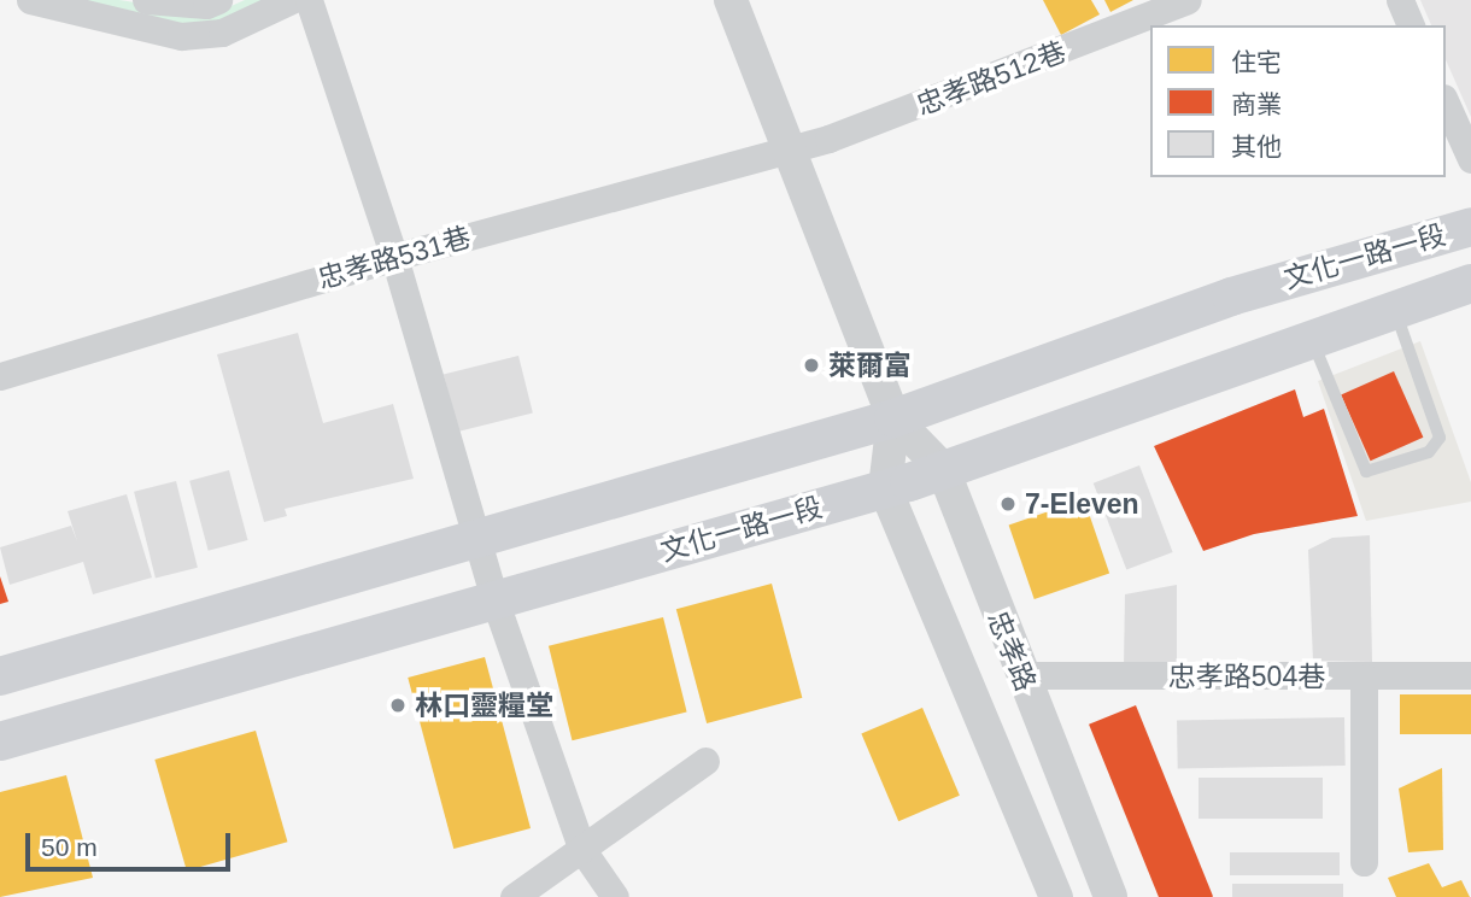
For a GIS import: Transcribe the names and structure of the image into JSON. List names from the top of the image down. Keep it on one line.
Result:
{"streets":{"main road":["文化一路一段"],"street":["忠孝路512巷","忠孝路531巷","忠孝路","忠孝路504巷"]},"crossings":[["忠孝路512巷","忠孝路531巷"],["忠孝路512巷","忠孝路"],["文化一路一段","忠孝路"],["忠孝路531巷","忠孝路"],["忠孝路","忠孝路504巷"]],"places":["萊爾富","7-Eleven","林口靈糧堂"],"legend":["住宅","商業","其他"],"scale_bar":"50 m"}
